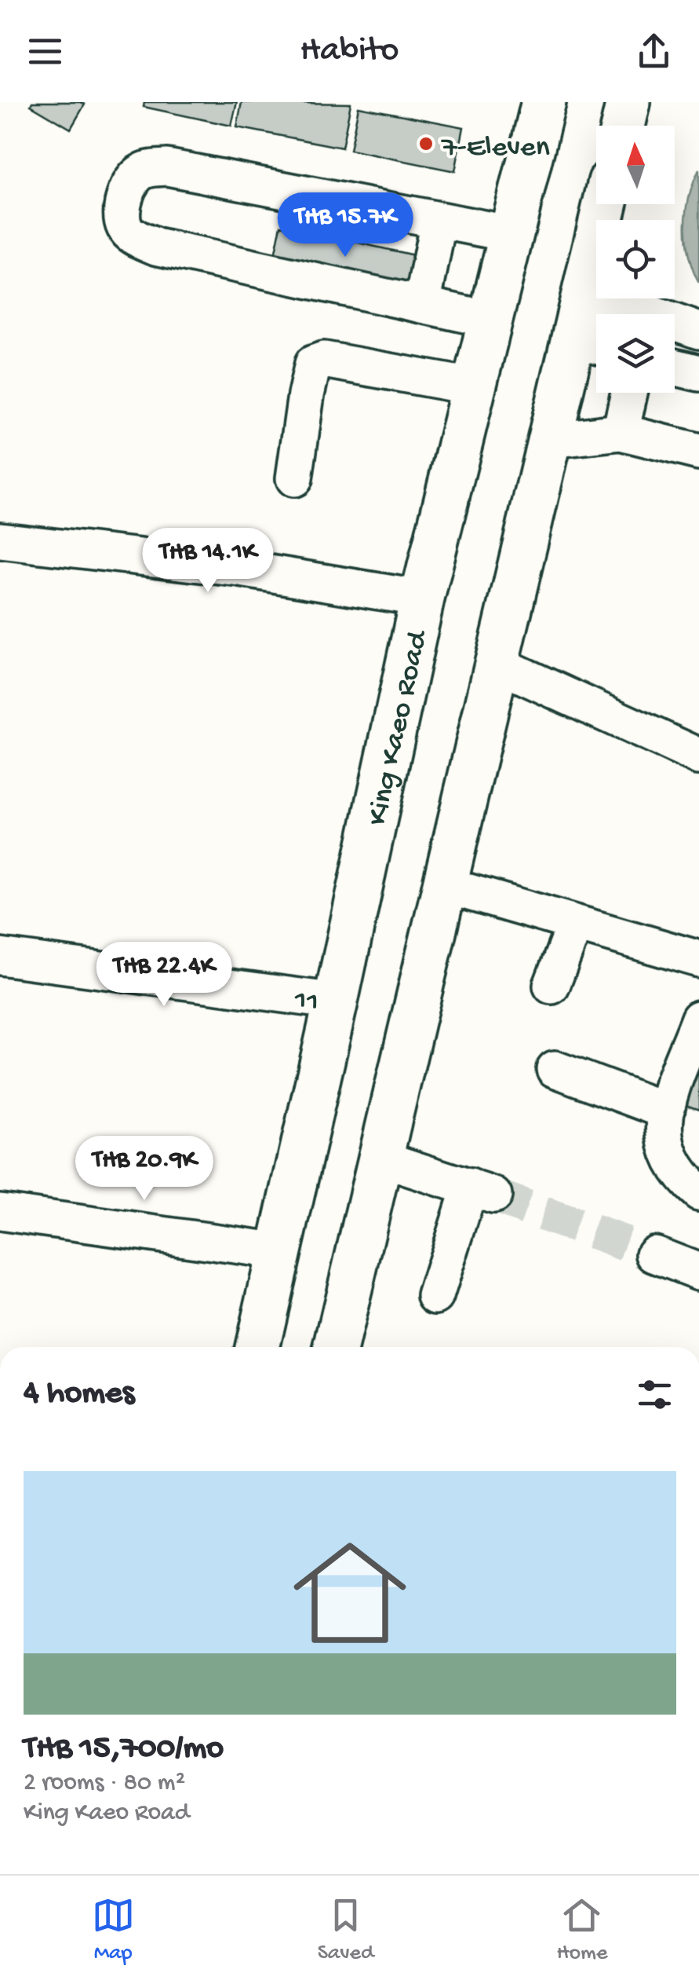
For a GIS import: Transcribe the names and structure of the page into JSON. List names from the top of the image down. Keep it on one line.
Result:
{"streets":{"main road":["King Kaeo Road"],"street":["11"]},"crossings":[["King Kaeo Road","11"]],"places":["7-Eleven"],"north":"top","page":{"header":"Habito","price":["THB 15.7K","THB 14.1K","THB 22.4K","THB 20.9K"],"heading":"4 homes","list":[{"name":"THB 15,700/mo","note":"2 rooms · 80 m² · King Kaeo Road"}],"tabs":["Map","Saved","Home"]}}
